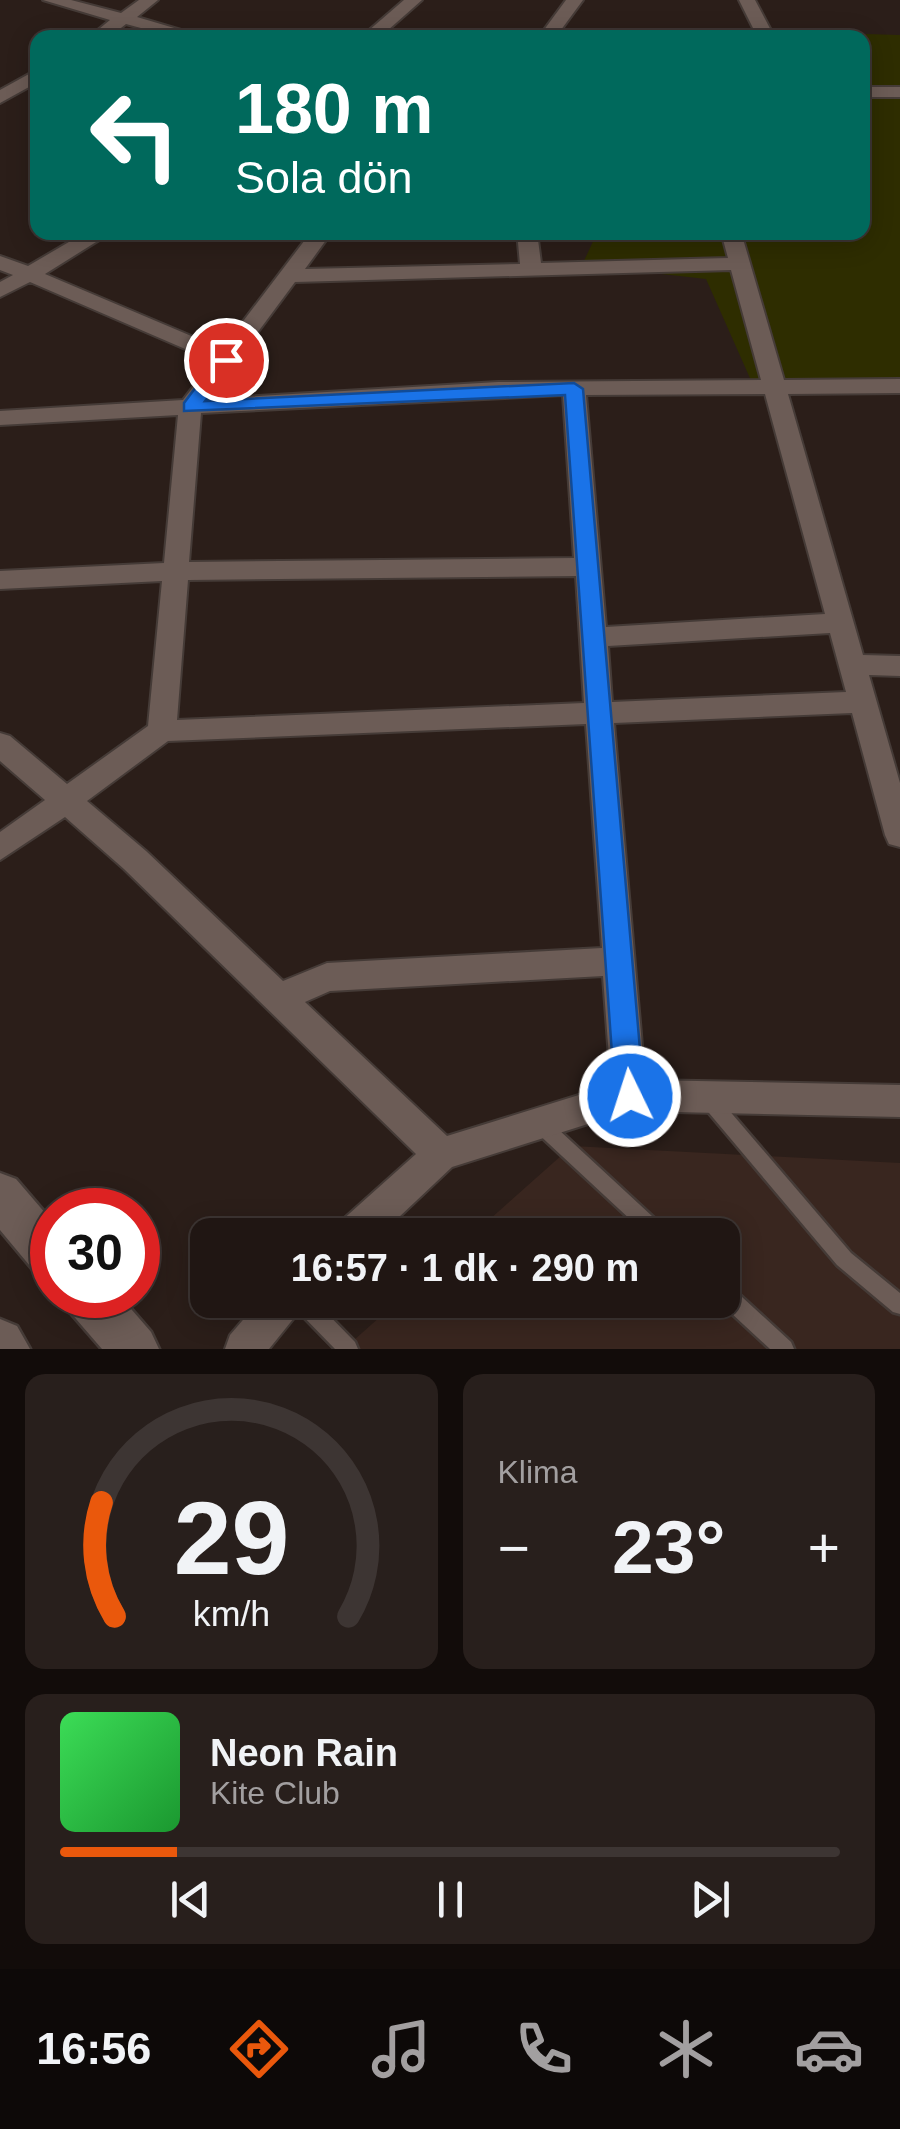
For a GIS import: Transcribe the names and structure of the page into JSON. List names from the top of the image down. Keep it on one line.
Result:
{"page":{"turn":["180 m","Sola dön"],"limit":"30","trip":"16:57 · 1 dk · 290 m","tile":"Klima","heat":["−","23°","+"],"song":["Neon Rain","Kite Club"],"tabs":"16:56","gauge":["29","km/h"]}}
